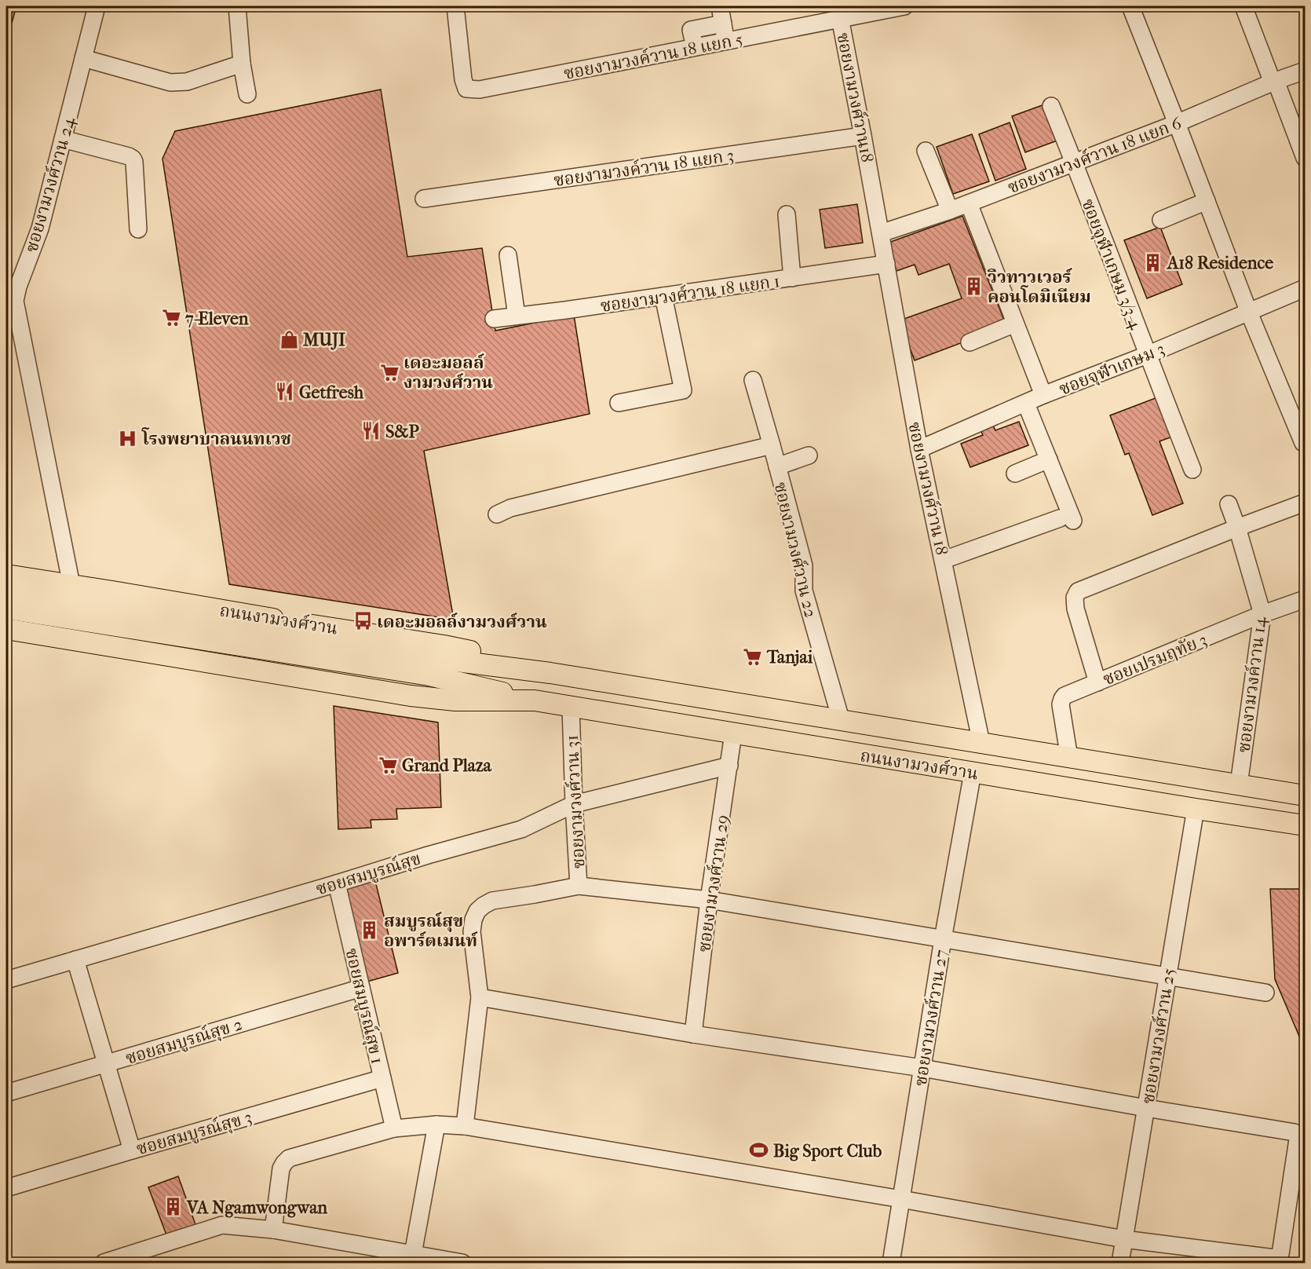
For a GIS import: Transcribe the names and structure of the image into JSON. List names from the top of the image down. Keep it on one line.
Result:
{"streets":{"main road":["ถนนงามวงศ์วาน"],"street":["ซอยงามวงค์วาน 18 แยก 5","ซอยงามวงศ์วาน18","ซอยงามวงศ์วาน 18 แยก 6","ซอยงามวงค์วาน 18 แยก 3","ซอยงามวงศ์วาน 24","ซอยจุฬาเกษม 3/3-4","ซอยงามวงศ์วาน 18 แยก 1","ซอยจุฬาเกษม 3","ซอยงามวงศ์วาน 18","ซอยงามวงศ์วาน 22","ซอยเปรมฤทัย 3","ซอยงามวงค์วาน 14","ซอยงามวงศ์วาน 31","ซอยสมบูรณ์สุข","ซอยงามวงศ์วาน 29","ซอยสมบูรณ์สุข 1","ซอยงามวงศ์วาน 27","ซอยงามวงศ์วาน 25","ซอยสมบูรณ์สุข 2","ซอยสมบูรณ์สุข 3"]},"crossings":[["ซอยงามวงค์วาน 18 แยก 5","ซอยงามวงศ์วาน18"],["ซอยงามวงศ์วาน18","ซอยงามวงศ์วาน 18 แยก 6"],["ซอยงามวงศ์วาน18","ซอยงามวงค์วาน 18 แยก 3"],["ซอยงามวงศ์วาน18","ซอยงามวงศ์วาน 18"],["ซอยงามวงศ์วาน 18 แยก 6","ซอยจุฬาเกษม 3/3-4"],["ซอยงามวงศ์วาน 18 แยก 6","ซอยงามวงศ์วาน 18"],["ซอยงามวงศ์วาน 24","ถนนงามวงศ์วาน"],["ซอยจุฬาเกษม 3/3-4","ซอยจุฬาเกษม 3"],["ซอยงามวงศ์วาน 18 แยก 1","ซอยงามวงศ์วาน 18"],["ซอยจุฬาเกษม 3","ซอยงามวงศ์วาน 18"],["ซอยงามวงศ์วาน 18","ถนนงามวงศ์วาน"],["ซอยงามวงศ์วาน 22","ถนนงามวงศ์วาน"],["ถนนงามวงศ์วาน","ซอยเปรมฤทัย 3"],["ถนนงามวงศ์วาน","ซอยงามวงค์วาน 14"],["ถนนงามวงศ์วาน","ซอยงามวงศ์วาน 31"],["ถนนงามวงศ์วาน","ซอยงามวงศ์วาน 29"],["ถนนงามวงศ์วาน","ซอยงามวงศ์วาน 27"],["ถนนงามวงศ์วาน","ซอยงามวงศ์วาน 25"],["ซอยเปรมฤทัย 3","ซอยงามวงค์วาน 14"],["ซอยงามวงศ์วาน 31","ซอยสมบูรณ์สุข"],["ซอยสมบูรณ์สุข","ซอยงามวงศ์วาน 29"],["ซอยสมบูรณ์สุข","ซอยสมบูรณ์สุข 1"],["ซอยสมบูรณ์สุข 1","ซอยสมบูรณ์สุข 2"],["ซอยสมบูรณ์สุข 1","ซอยสมบูรณ์สุข 3"]],"places":{"building":["A18 Residence","วิวทาวเวอร์ คอนโดมิเนียม","สมบูรณ์สุข อพาร์ตเมนท์","VA Ngamwongwan"],"supermarket":["7-Eleven","เดอะมอลล์ งามวงศ์วาน","Tanjai","Grand Plaza"],"shop":["MUJI"],"restaurant":["Getfresh","S&P"],"hospital":["โรงพยาบาลนนทเวช"],"bus stop":["เดอะมอลล์งามวงศ์วาน"],"sports":["Big Sport Club"]}}
